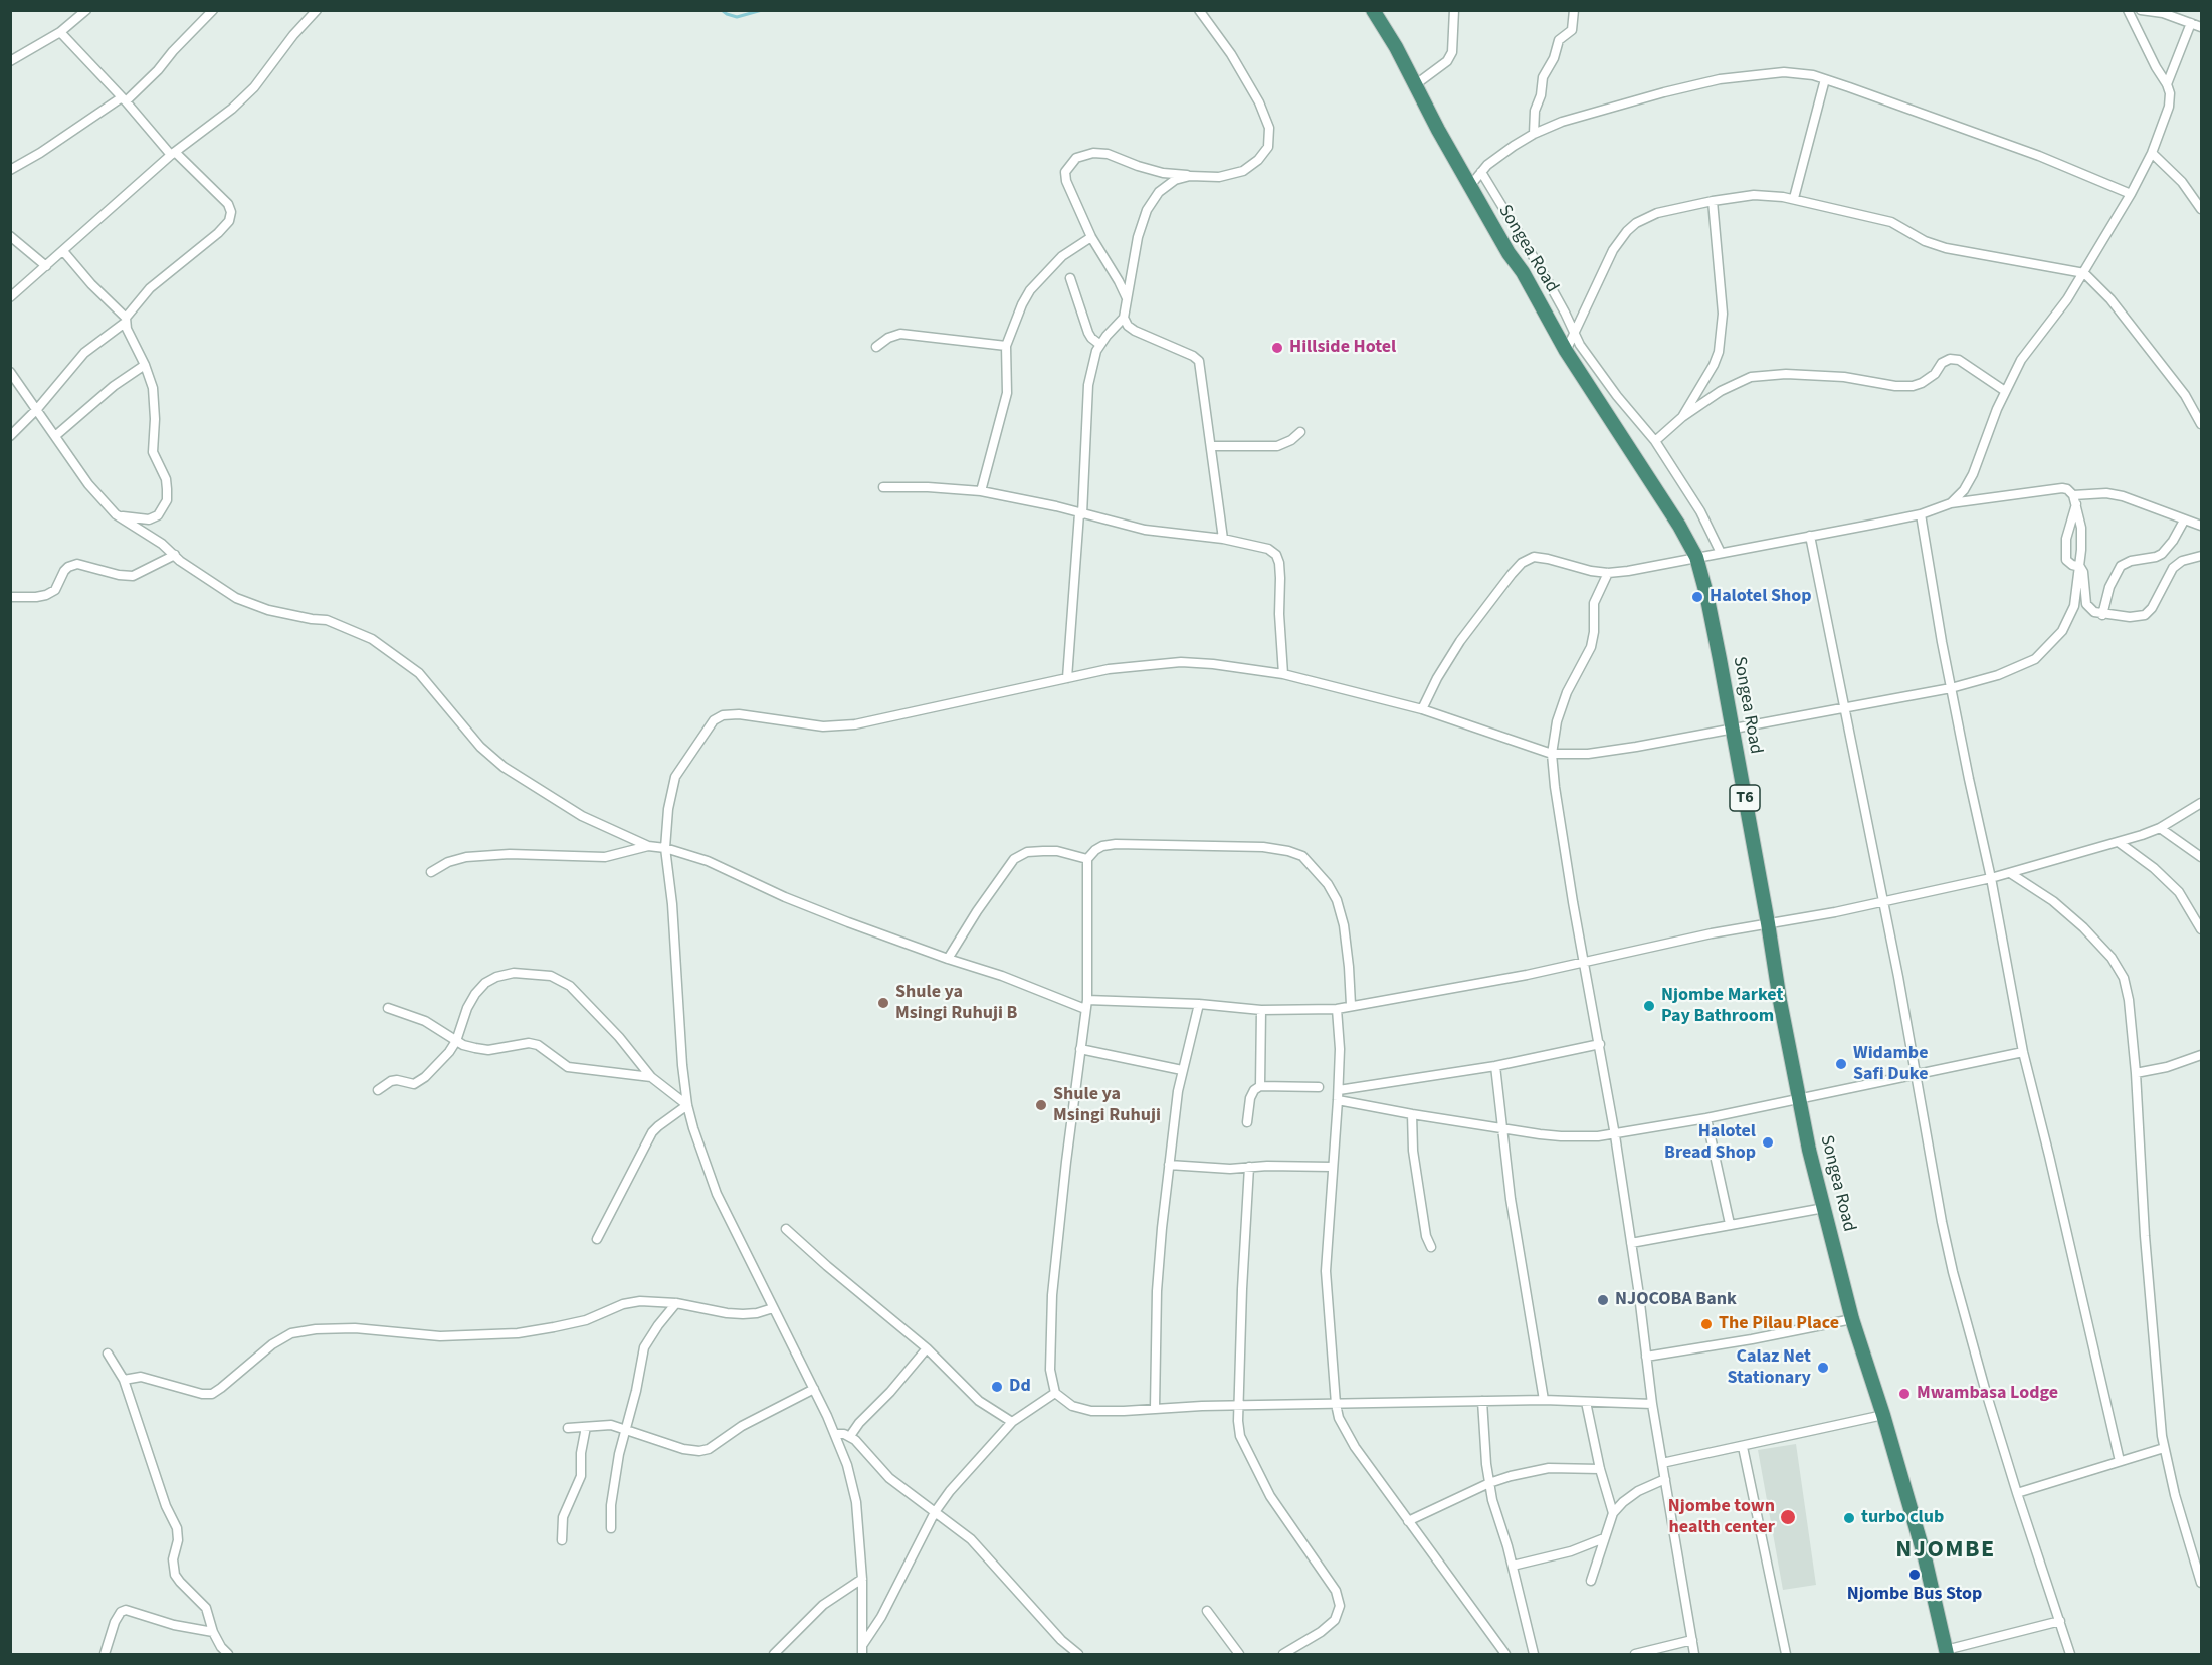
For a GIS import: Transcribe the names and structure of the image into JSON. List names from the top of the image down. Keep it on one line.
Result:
{"streets":{"highway":["Songea Road","T6"]},"districts":["NJOMBE"],"places":["Hillside Hotel","Halotel Shop","Shule ya Msingi Ruhuji B","Njombe Market Pay Bathroom","Widambe Safi Duke","Shule ya Msingi Ruhuji","Halotel Bread Shop","NJOCOBA Bank","The Pilau Place","Calaz Net Stationary","Dd","Mwambasa Lodge","Njombe town health center","turbo club","Njombe Bus Stop"]}
